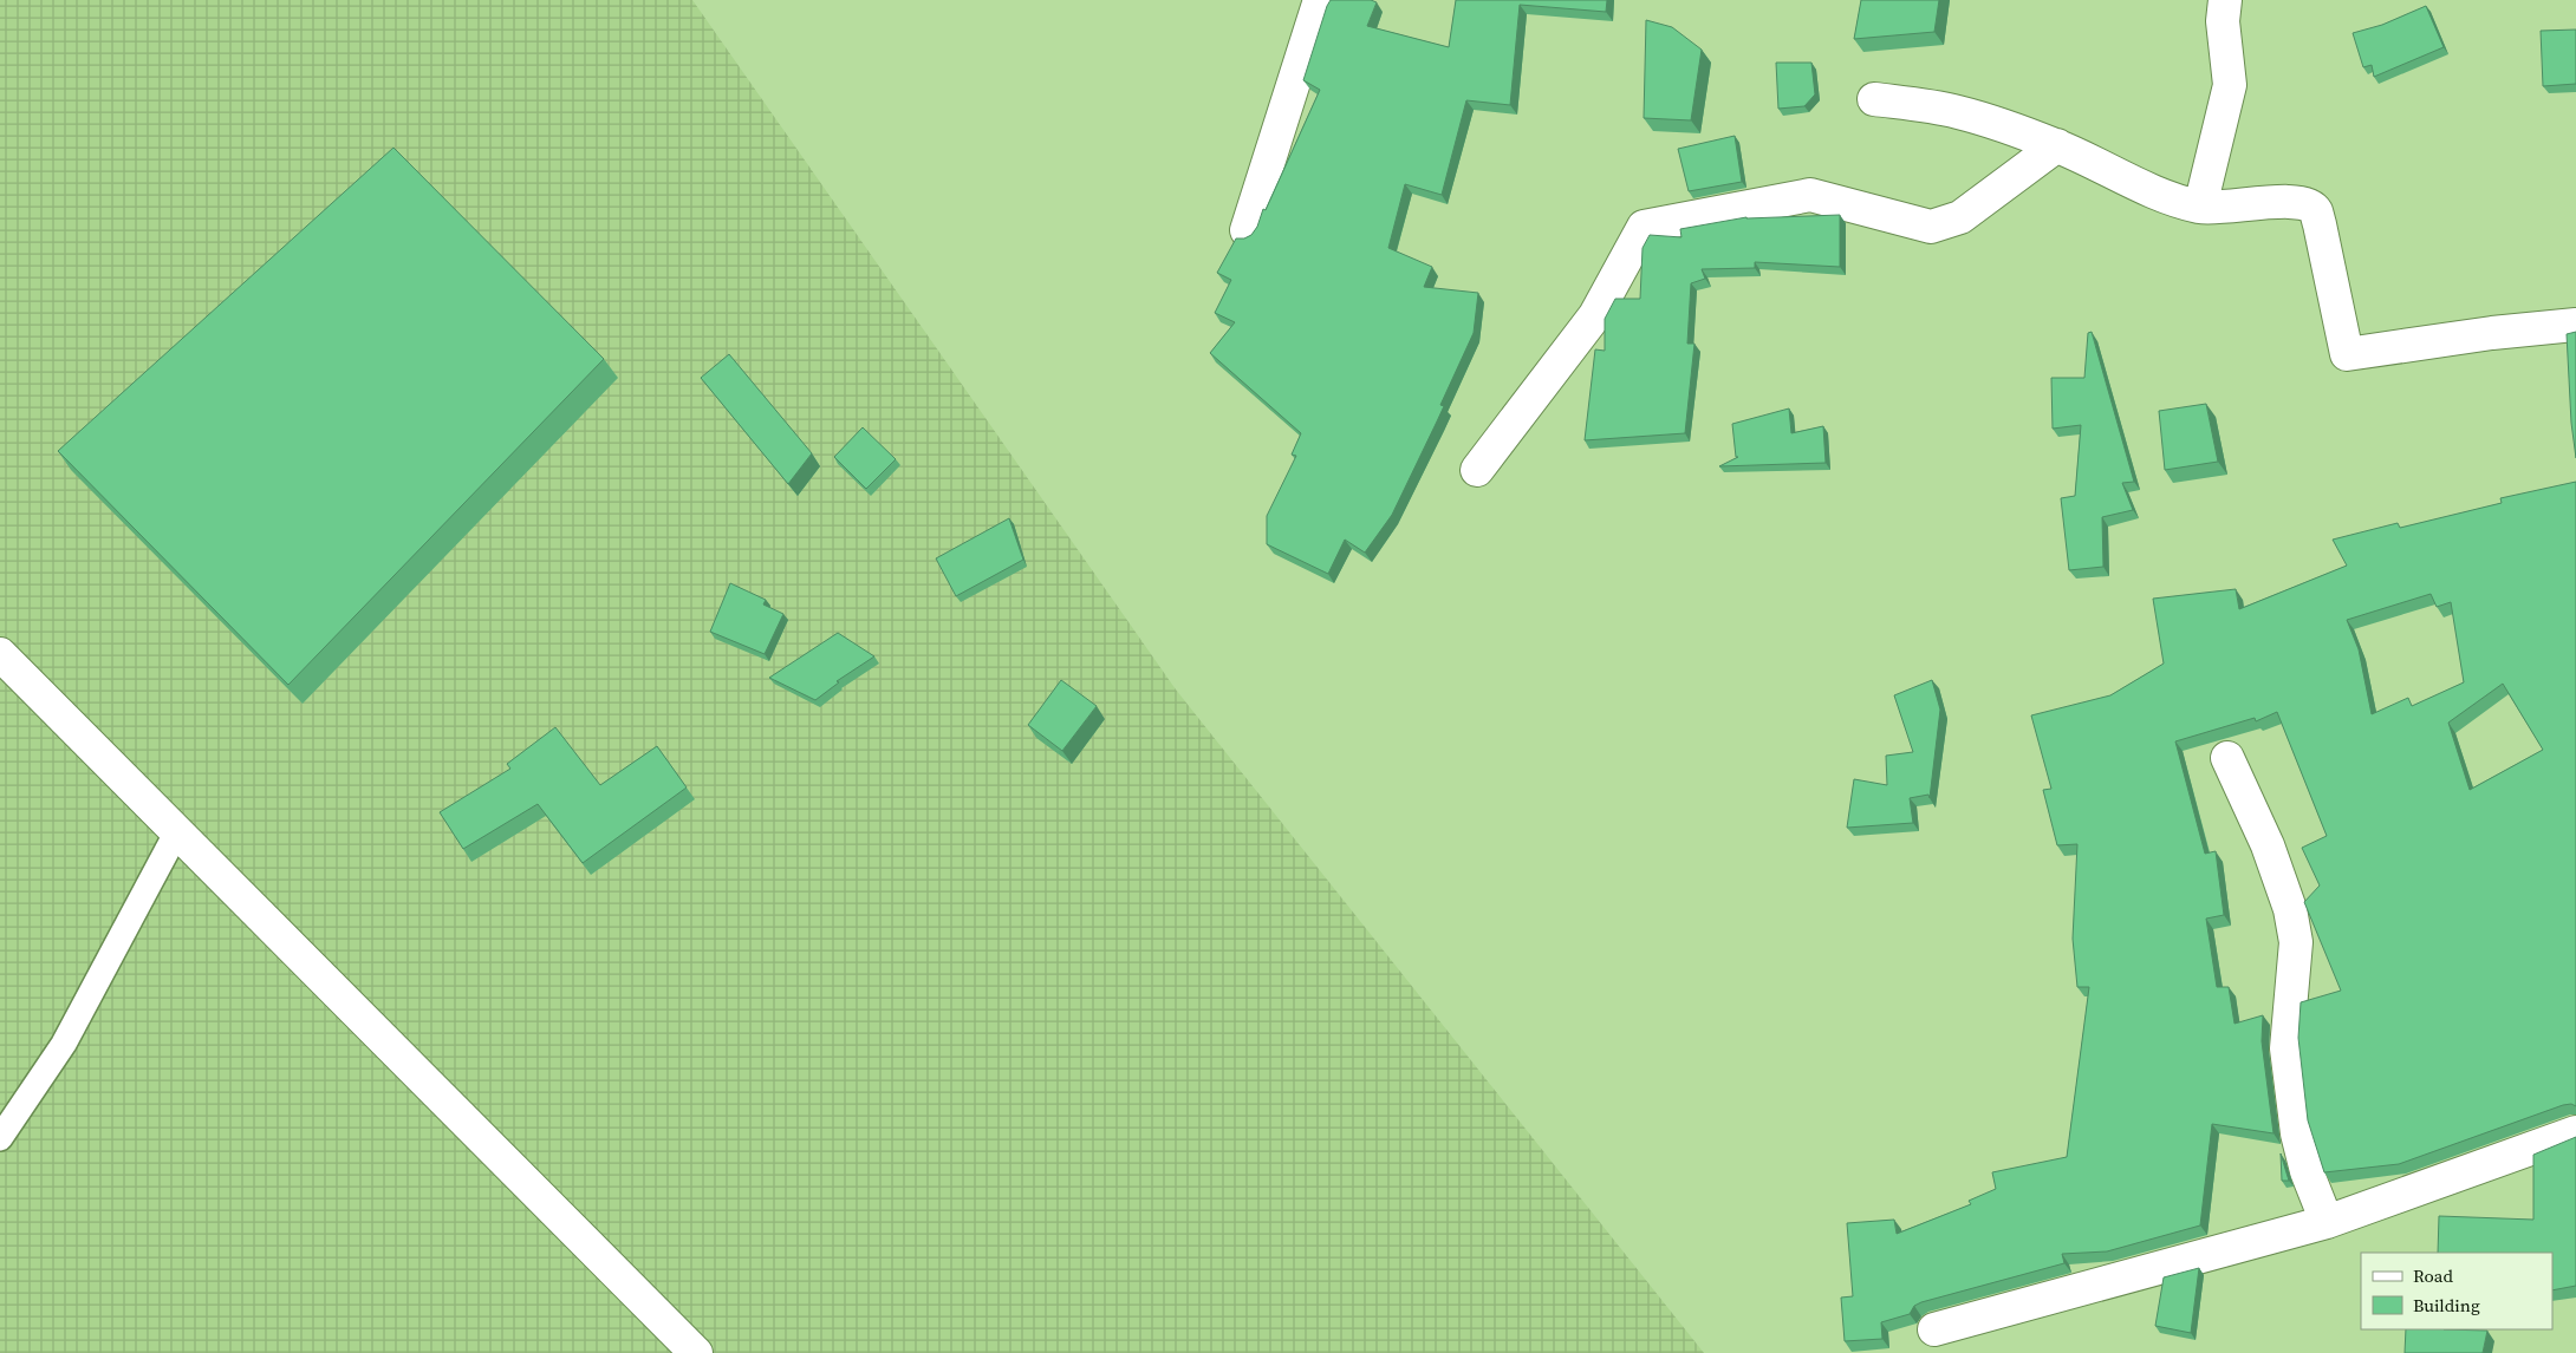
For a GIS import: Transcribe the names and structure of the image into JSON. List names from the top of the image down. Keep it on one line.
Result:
{"legend":["Road","Building"]}
